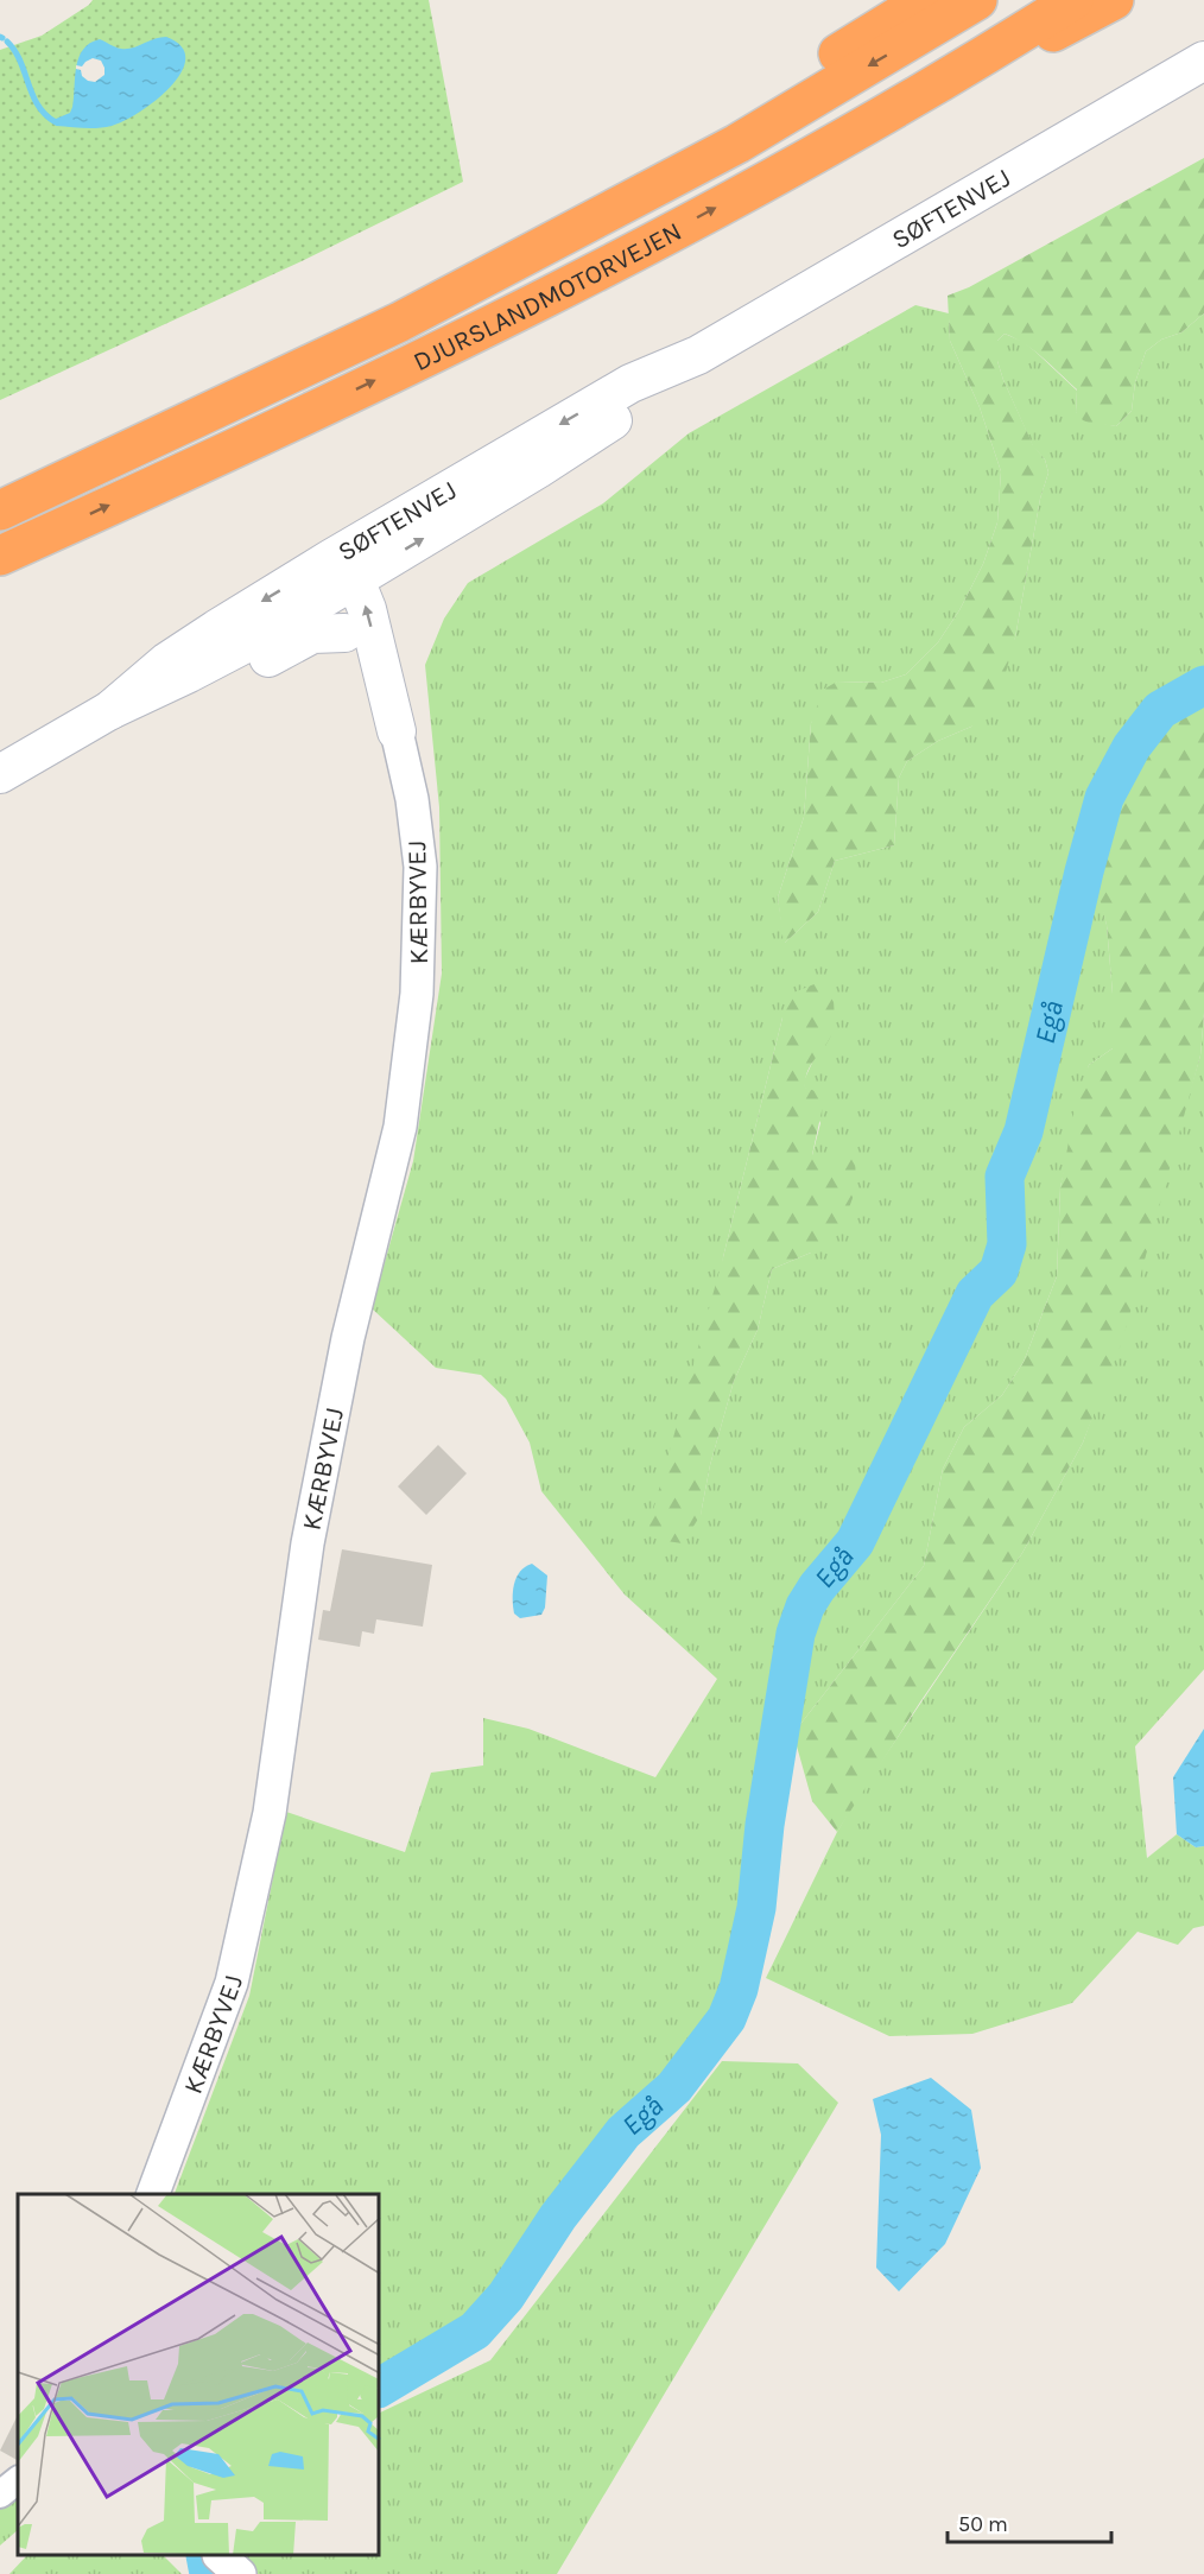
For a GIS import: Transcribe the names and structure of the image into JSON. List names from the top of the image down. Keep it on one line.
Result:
{"streets":{"highway":["DJURSLANDMOTORVEJEN"],"main road":["SØFTENVEJ"],"street":["KÆRBYVEJ"]},"water":["Egå"],"scale_bar":"50 m"}
